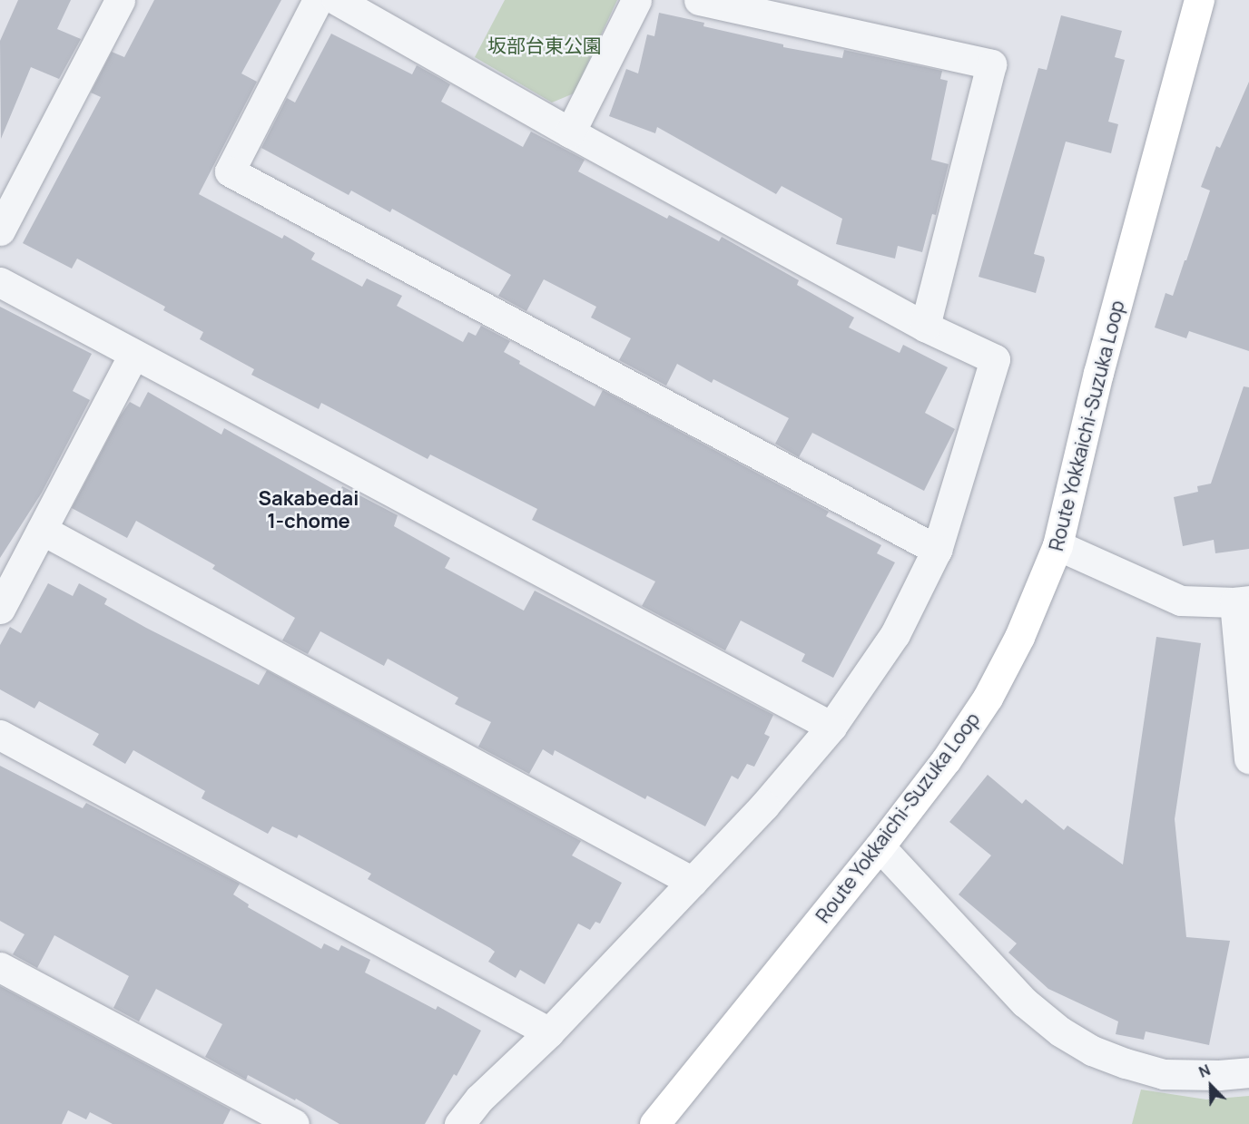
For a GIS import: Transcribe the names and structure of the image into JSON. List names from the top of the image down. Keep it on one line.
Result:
{"streets":{"main road":["Route Yokkaichi-Suzuka Loop"]},"districts":["Sakabedai 1-chome"],"parks":["坂部台東公園"],"north":"top left"}
